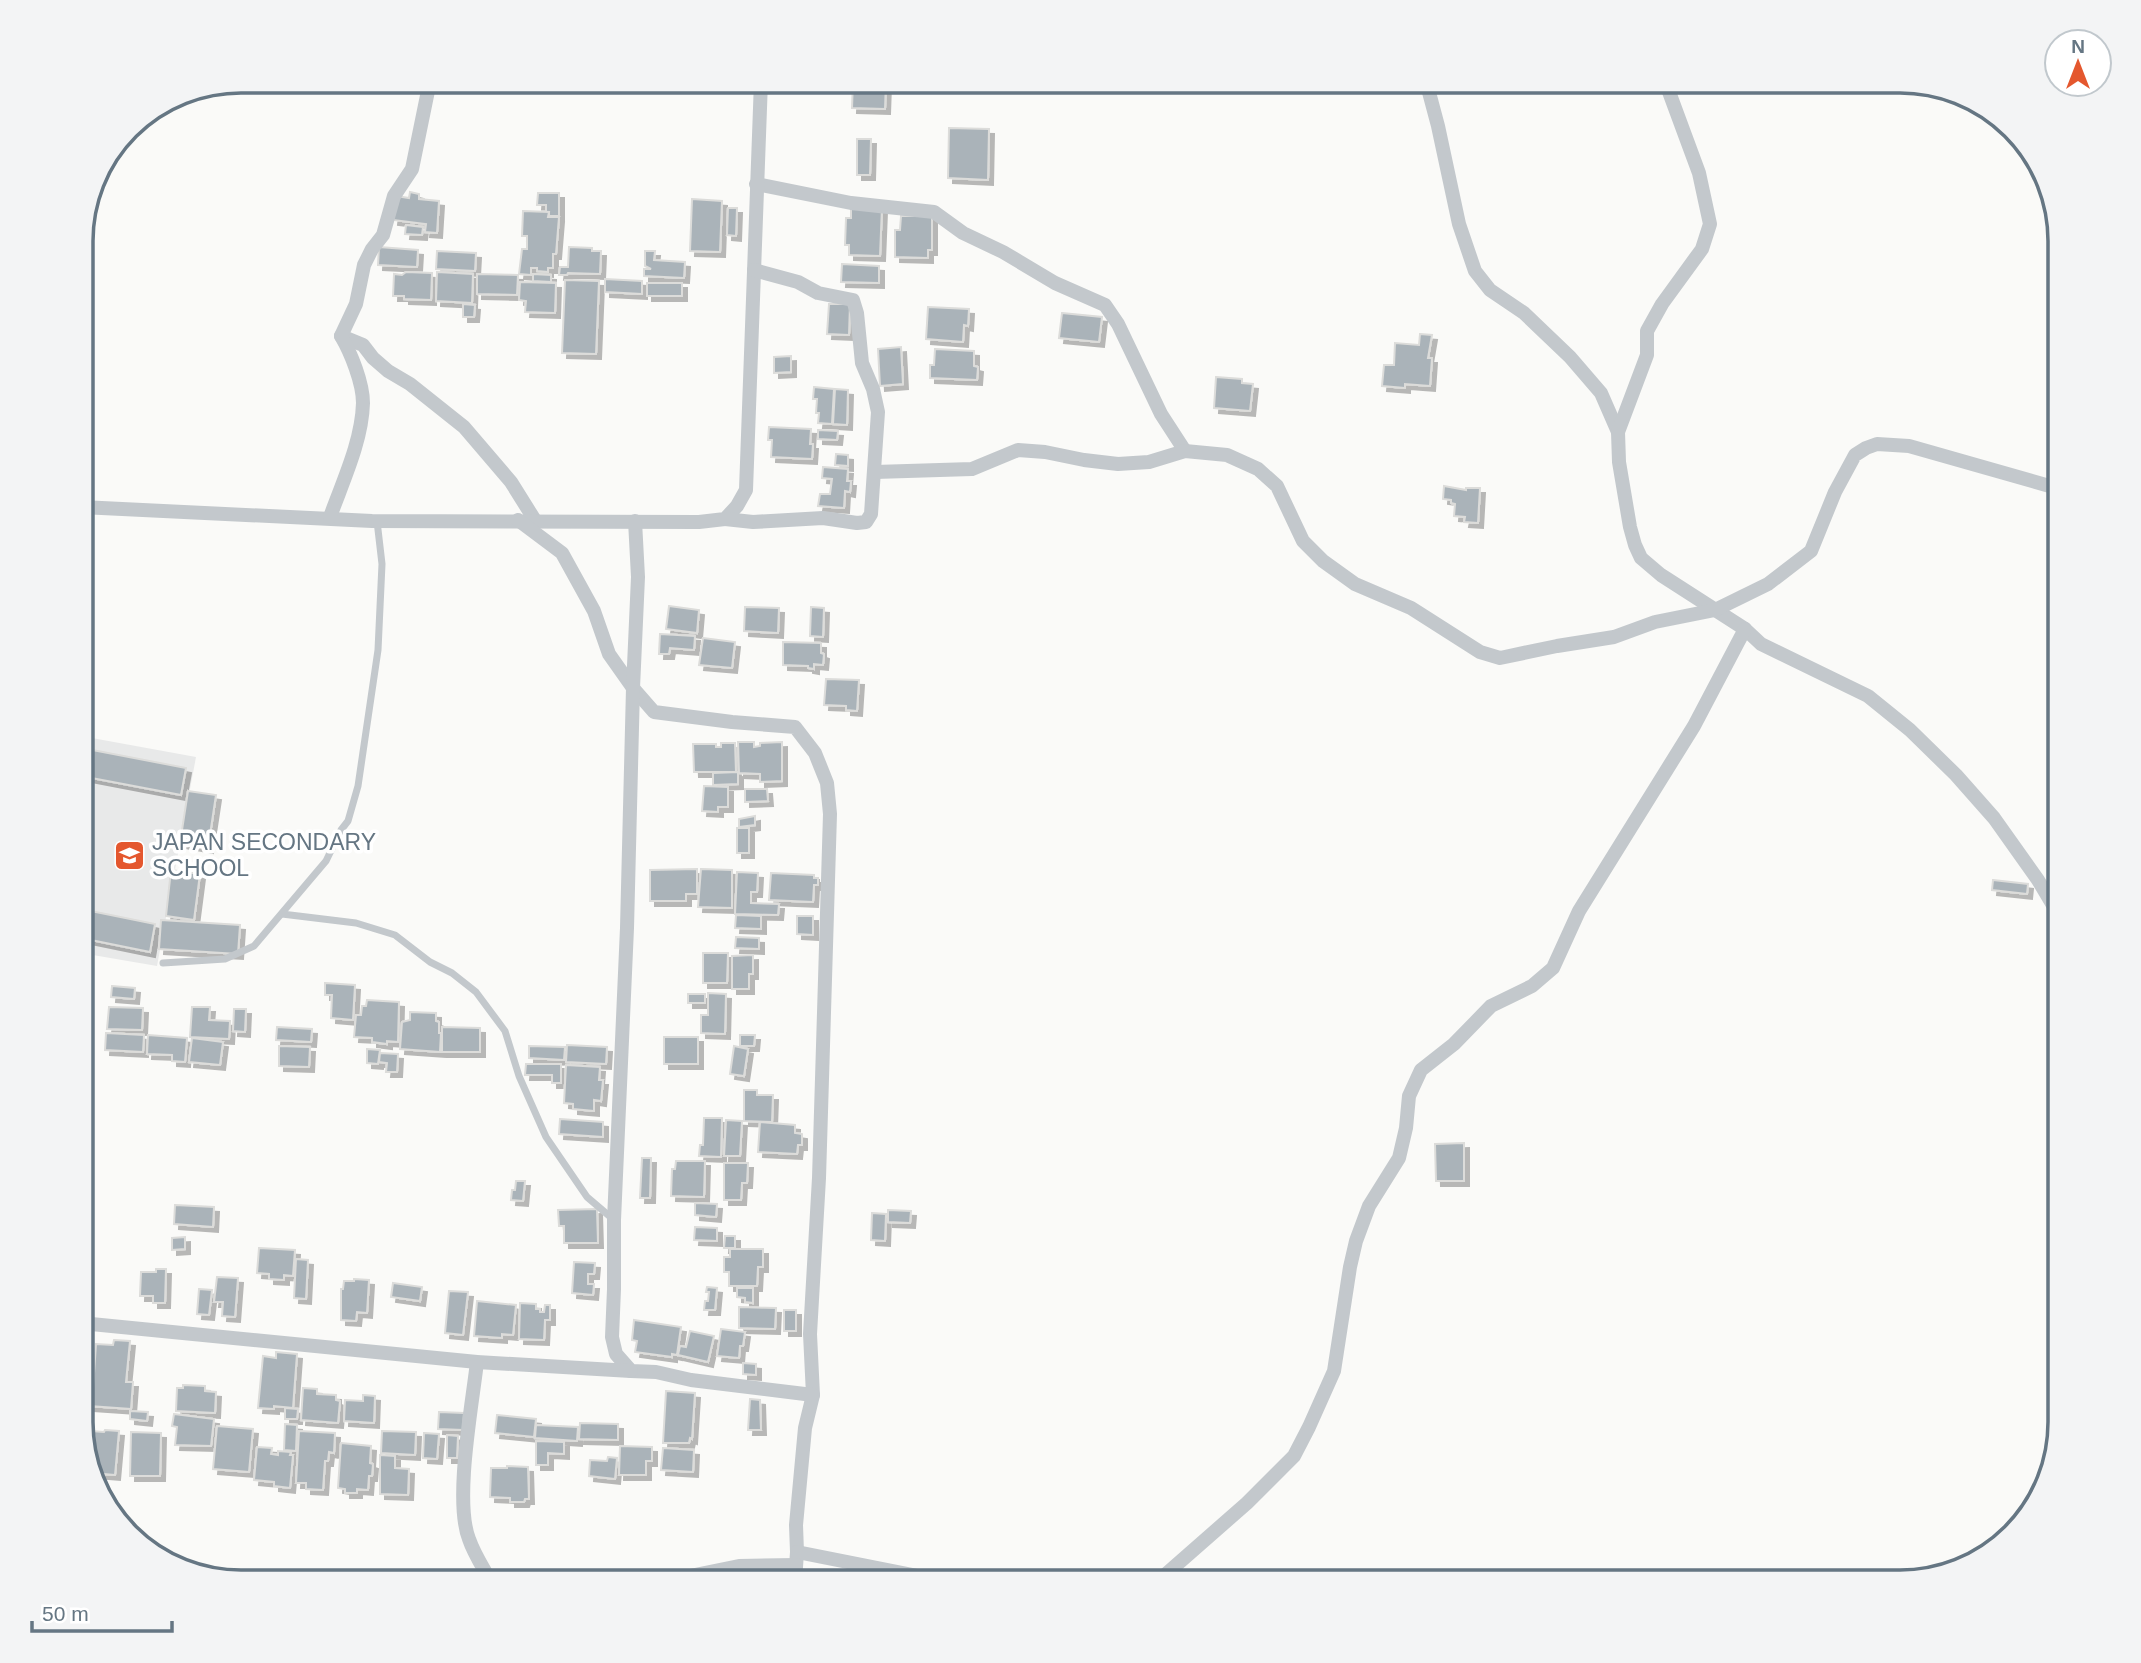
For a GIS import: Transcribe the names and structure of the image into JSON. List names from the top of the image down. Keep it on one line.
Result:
{"places":{"school or university":["JAPAN SECONDARY SCHOOL"]},"scale_bar":"50 m","north":"top"}
